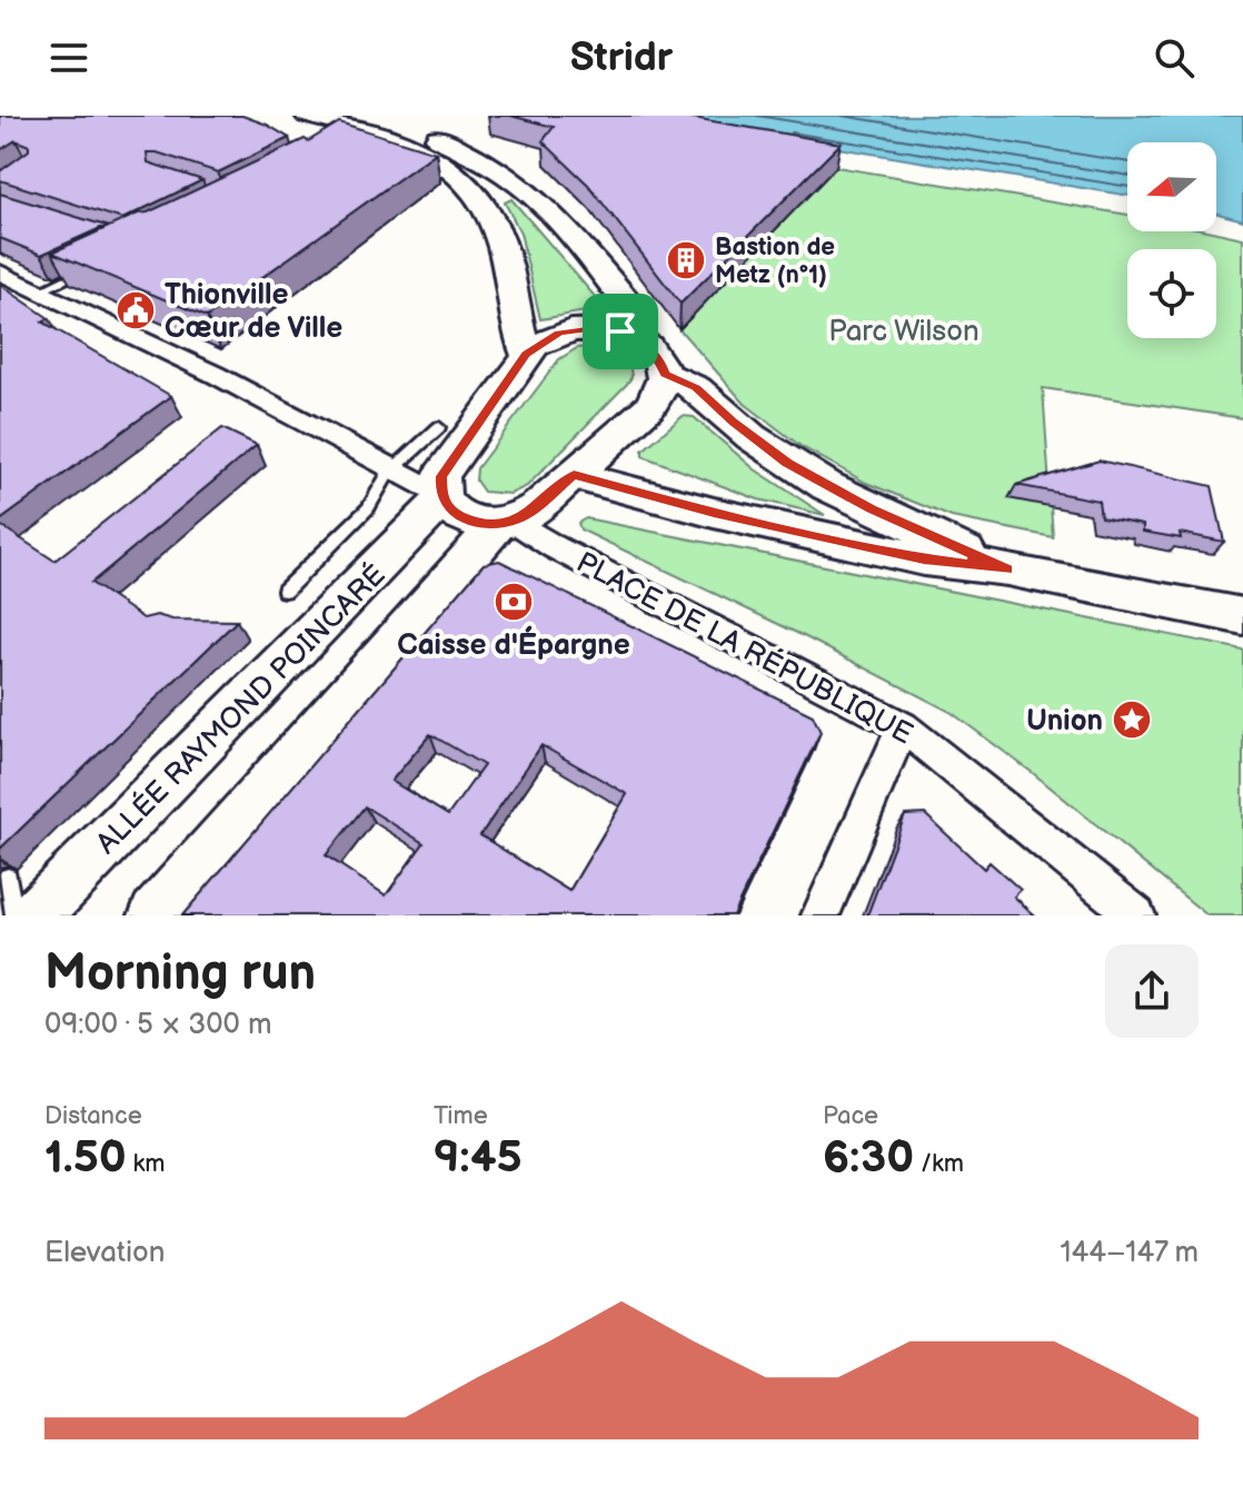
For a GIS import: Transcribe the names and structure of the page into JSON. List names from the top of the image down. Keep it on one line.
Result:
{"streets":{"main road":["PLACE DE LA RÉPUBLIQUE","ALLÉE RAYMOND POINCARÉ"]},"crossings":[["PLACE DE LA RÉPUBLIQUE","ALLÉE RAYMOND POINCARÉ"]],"parks":["Parc Wilson"],"places":{"building":["Bastion de Metz (n°1)"],"public building":["Thionville Cœur de Ville"],"bank":["Caisse d'Épargne"],"place":["Union"]},"north":"left","page":{"header":"Stridr","heading":["Morning run","09:00 · 5 × 300 m"],"stats":[["Distance","1.50 km"],["Time","9:45"],["Pace","6:30 /km"]],"chart":["Elevation","144–147 m"]}}
